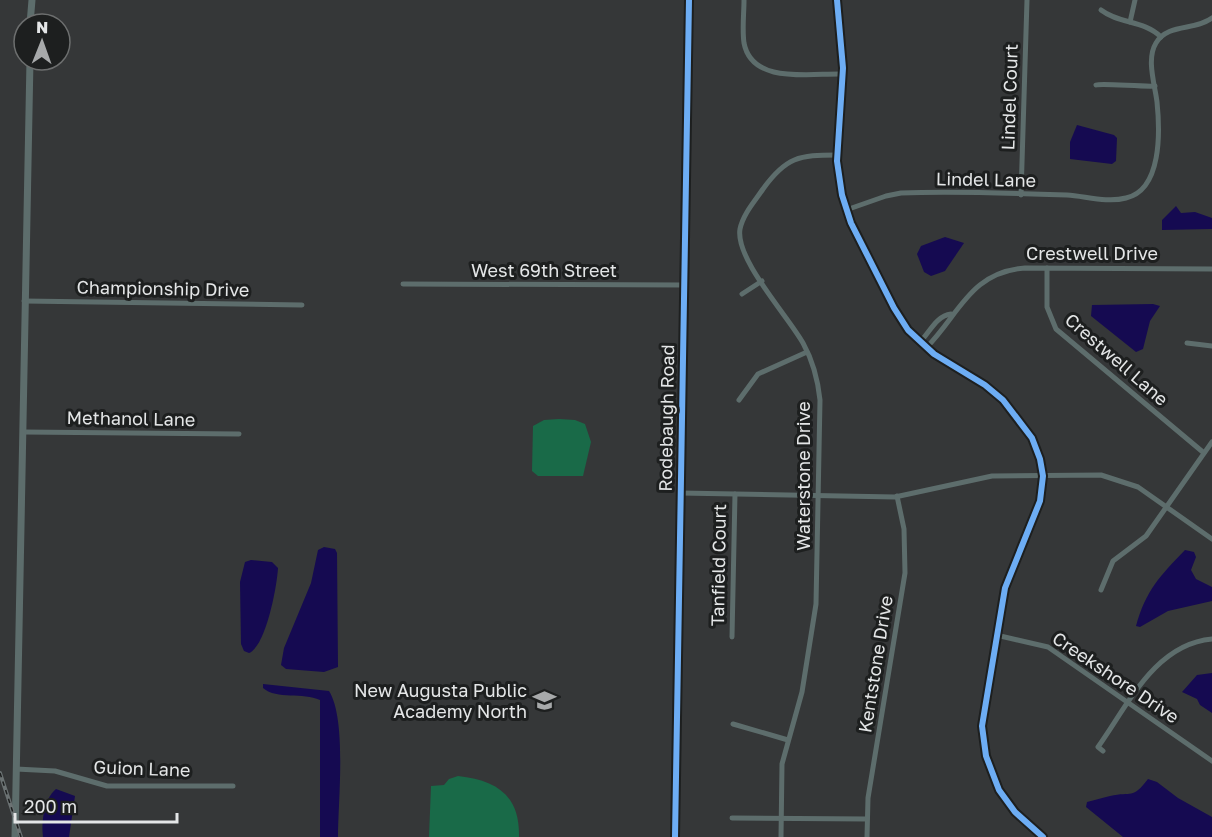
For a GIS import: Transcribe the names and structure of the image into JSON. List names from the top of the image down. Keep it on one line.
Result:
{"streets":{"street":["Lindel Court","Lindel Lane","Crestwell Drive","West 69th Street","Championship Drive","Crestwell Lane","Methanol Lane","Rodebaugh Road","Waterstone Drive","Tanfield Court","Kentstone Drive","Creekshore Drive","Guion Lane"]},"crossings":[["Lindel Court","Lindel Lane"],["Crestwell Drive","Crestwell Lane"],["West 69th Street","Rodebaugh Road"]],"places":{"school or university":["New Augusta Public Academy North"]},"scale_bar":"200 m","north":"top"}
